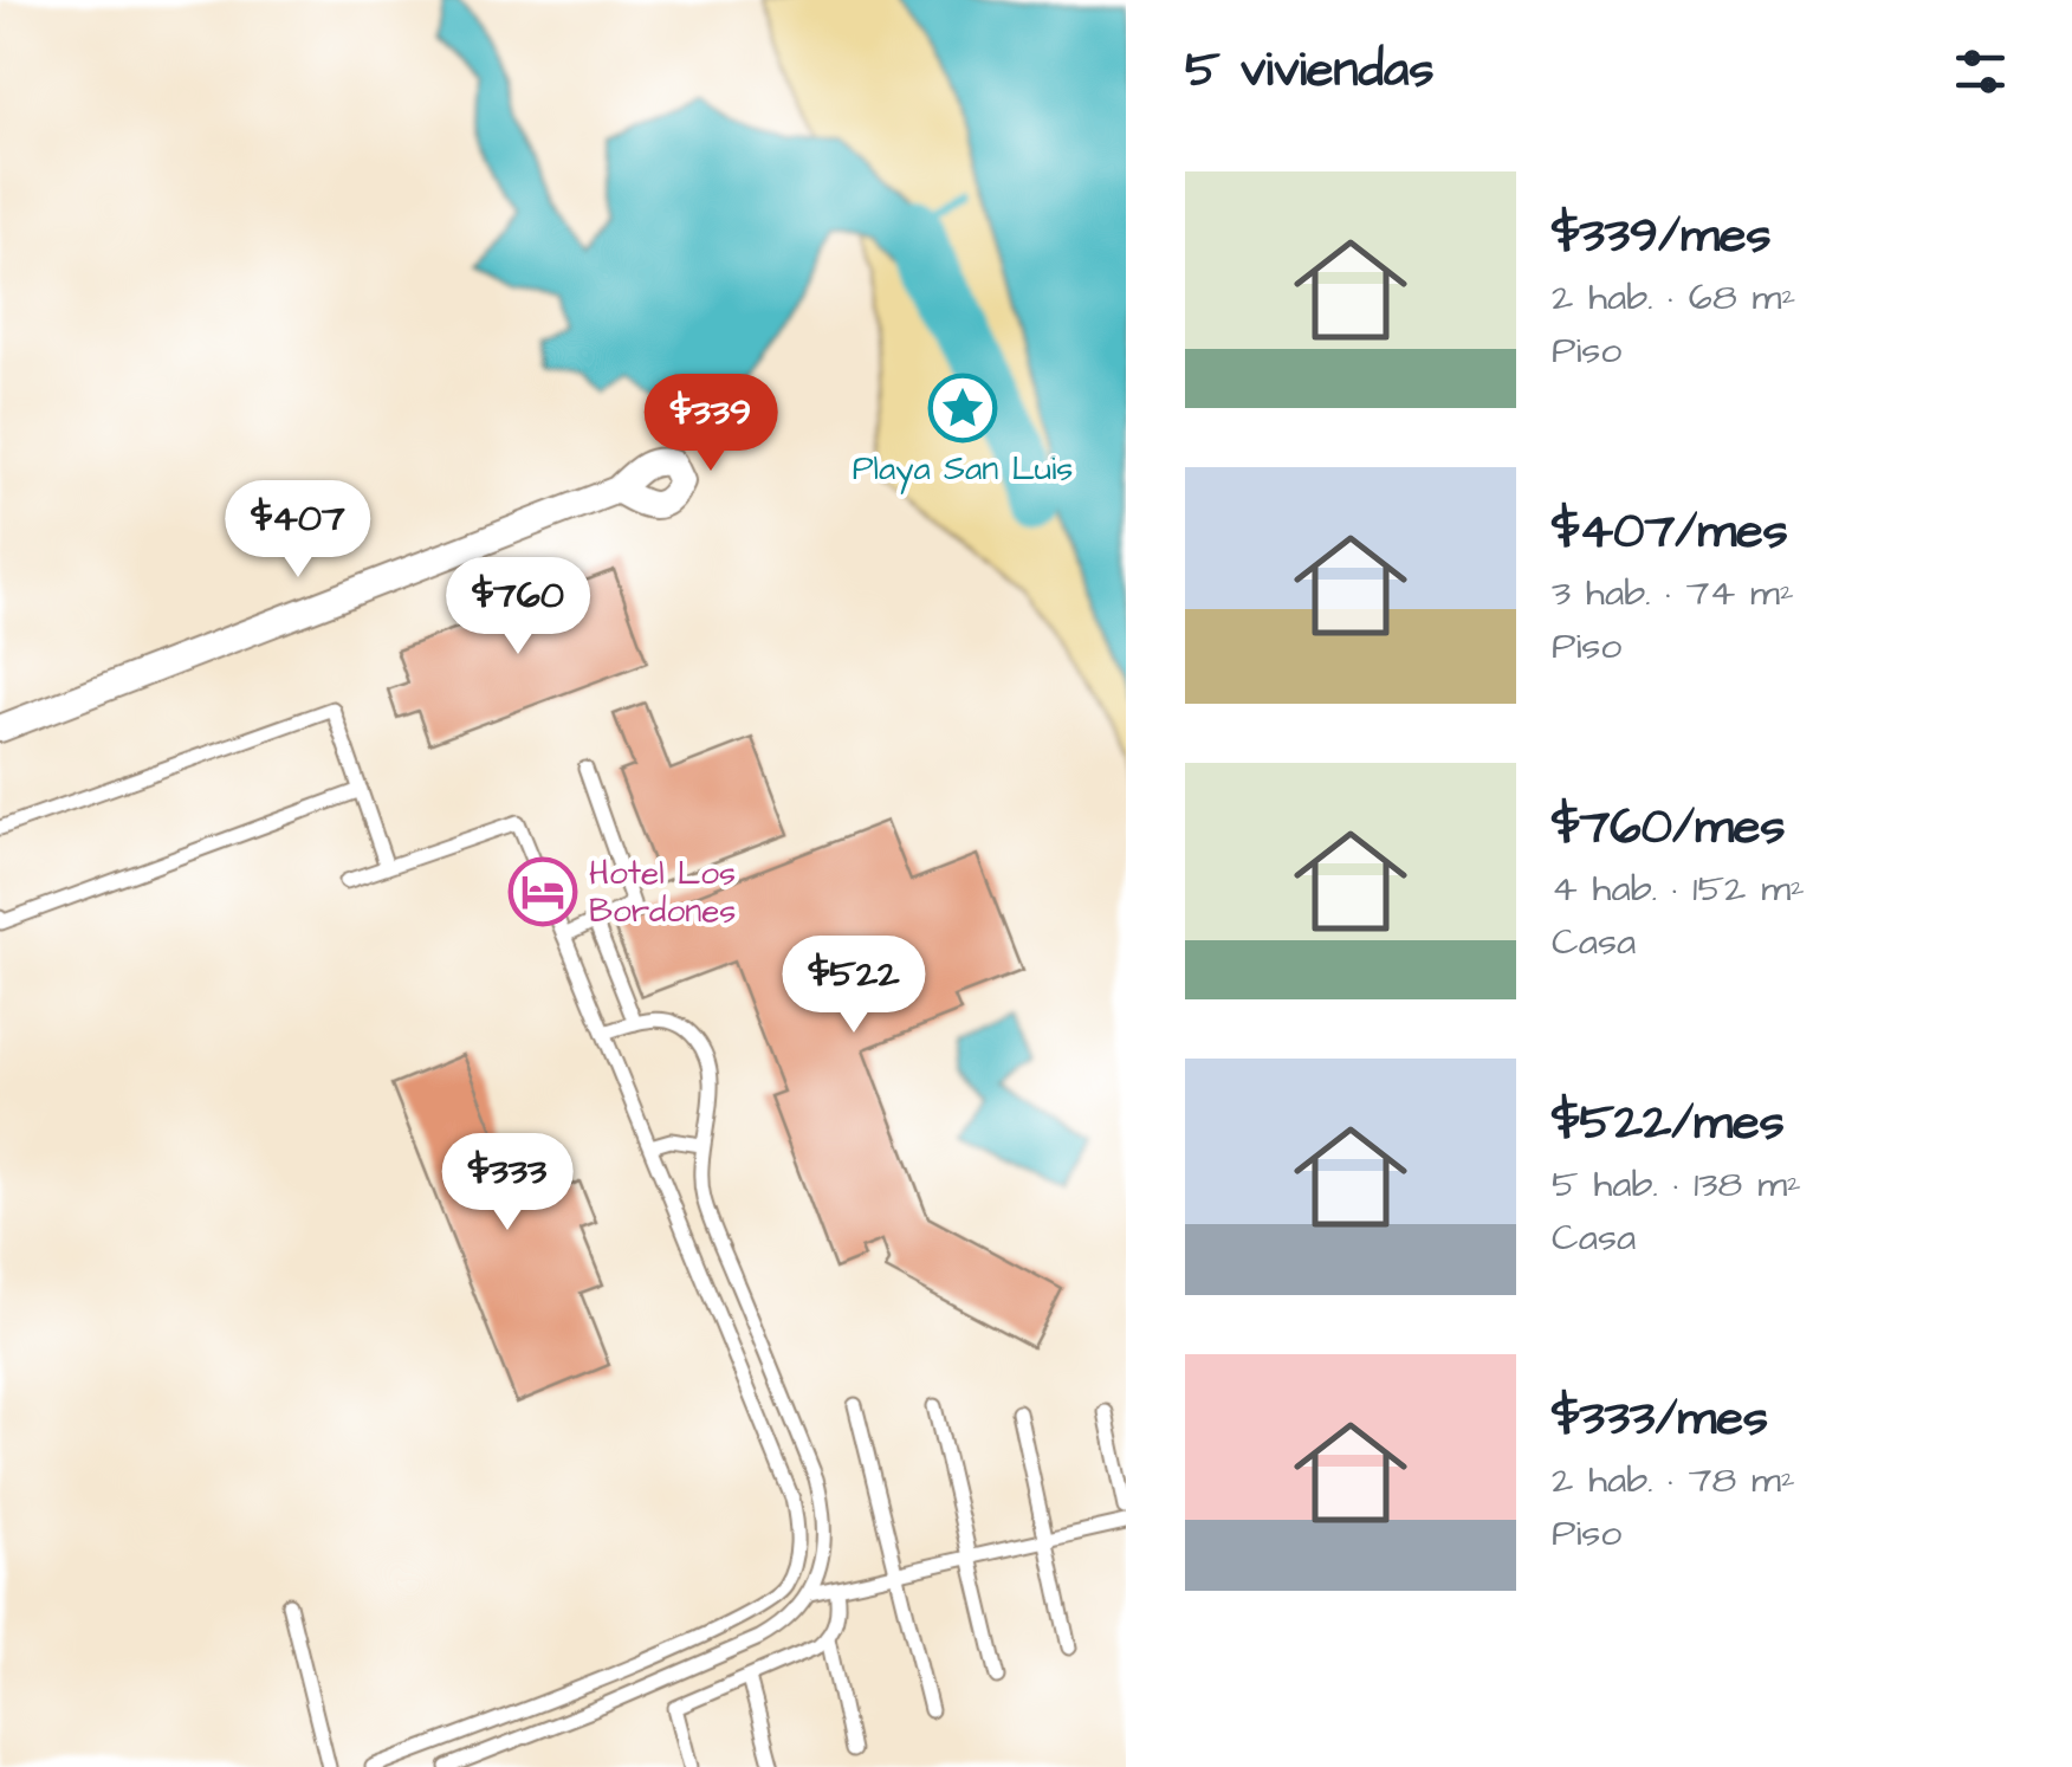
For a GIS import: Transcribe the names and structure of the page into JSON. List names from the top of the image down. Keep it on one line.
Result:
{"places":{"place":["Playa San Luis"],"hotel":["Hotel Los Bordones"]},"page":{"heading":"5 viviendas","list":[{"name":"$339/mes","note":"2 hab. · 68 m² · Piso"},{"name":"$407/mes","note":"3 hab. · 74 m² · Piso"},{"name":"$760/mes","note":"4 hab. · 152 m² · Casa"},{"name":"$522/mes","note":"5 hab. · 138 m² · Casa"},{"name":"$333/mes","note":"2 hab. · 78 m² · Piso"}],"price":["$339","$407","$760","$522","$333"]}}
